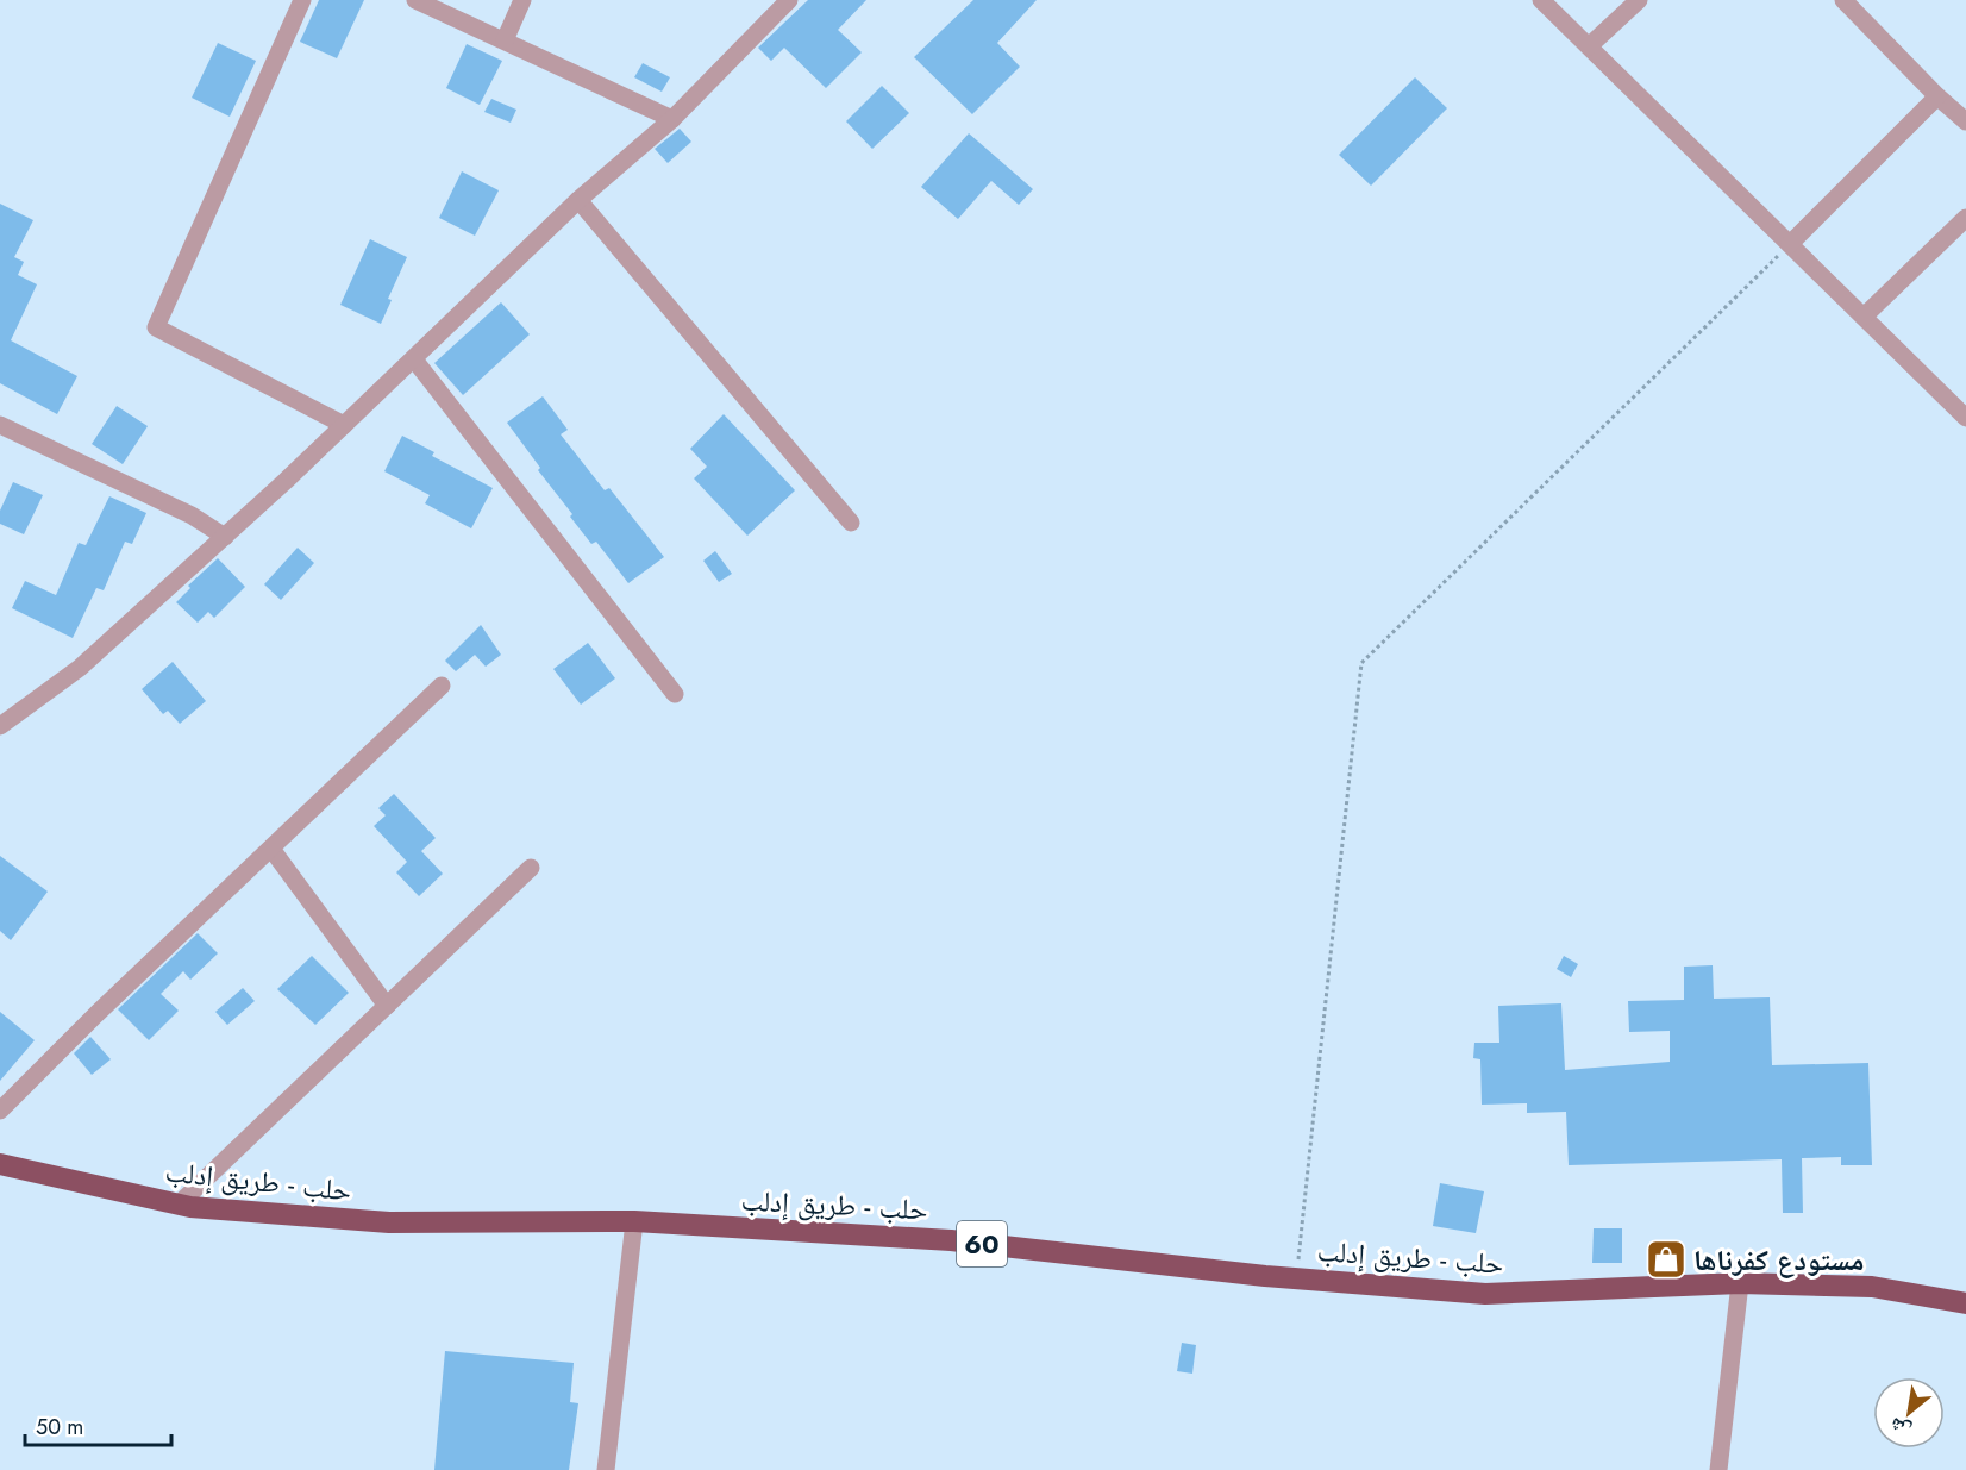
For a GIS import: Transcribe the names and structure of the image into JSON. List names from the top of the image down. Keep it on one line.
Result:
{"streets":{"highway":["حلب - طريق إدلب","60"]},"places":{"shop":["مستودع كفرناها"]},"scale_bar":"50 m","north":"bottom left"}
